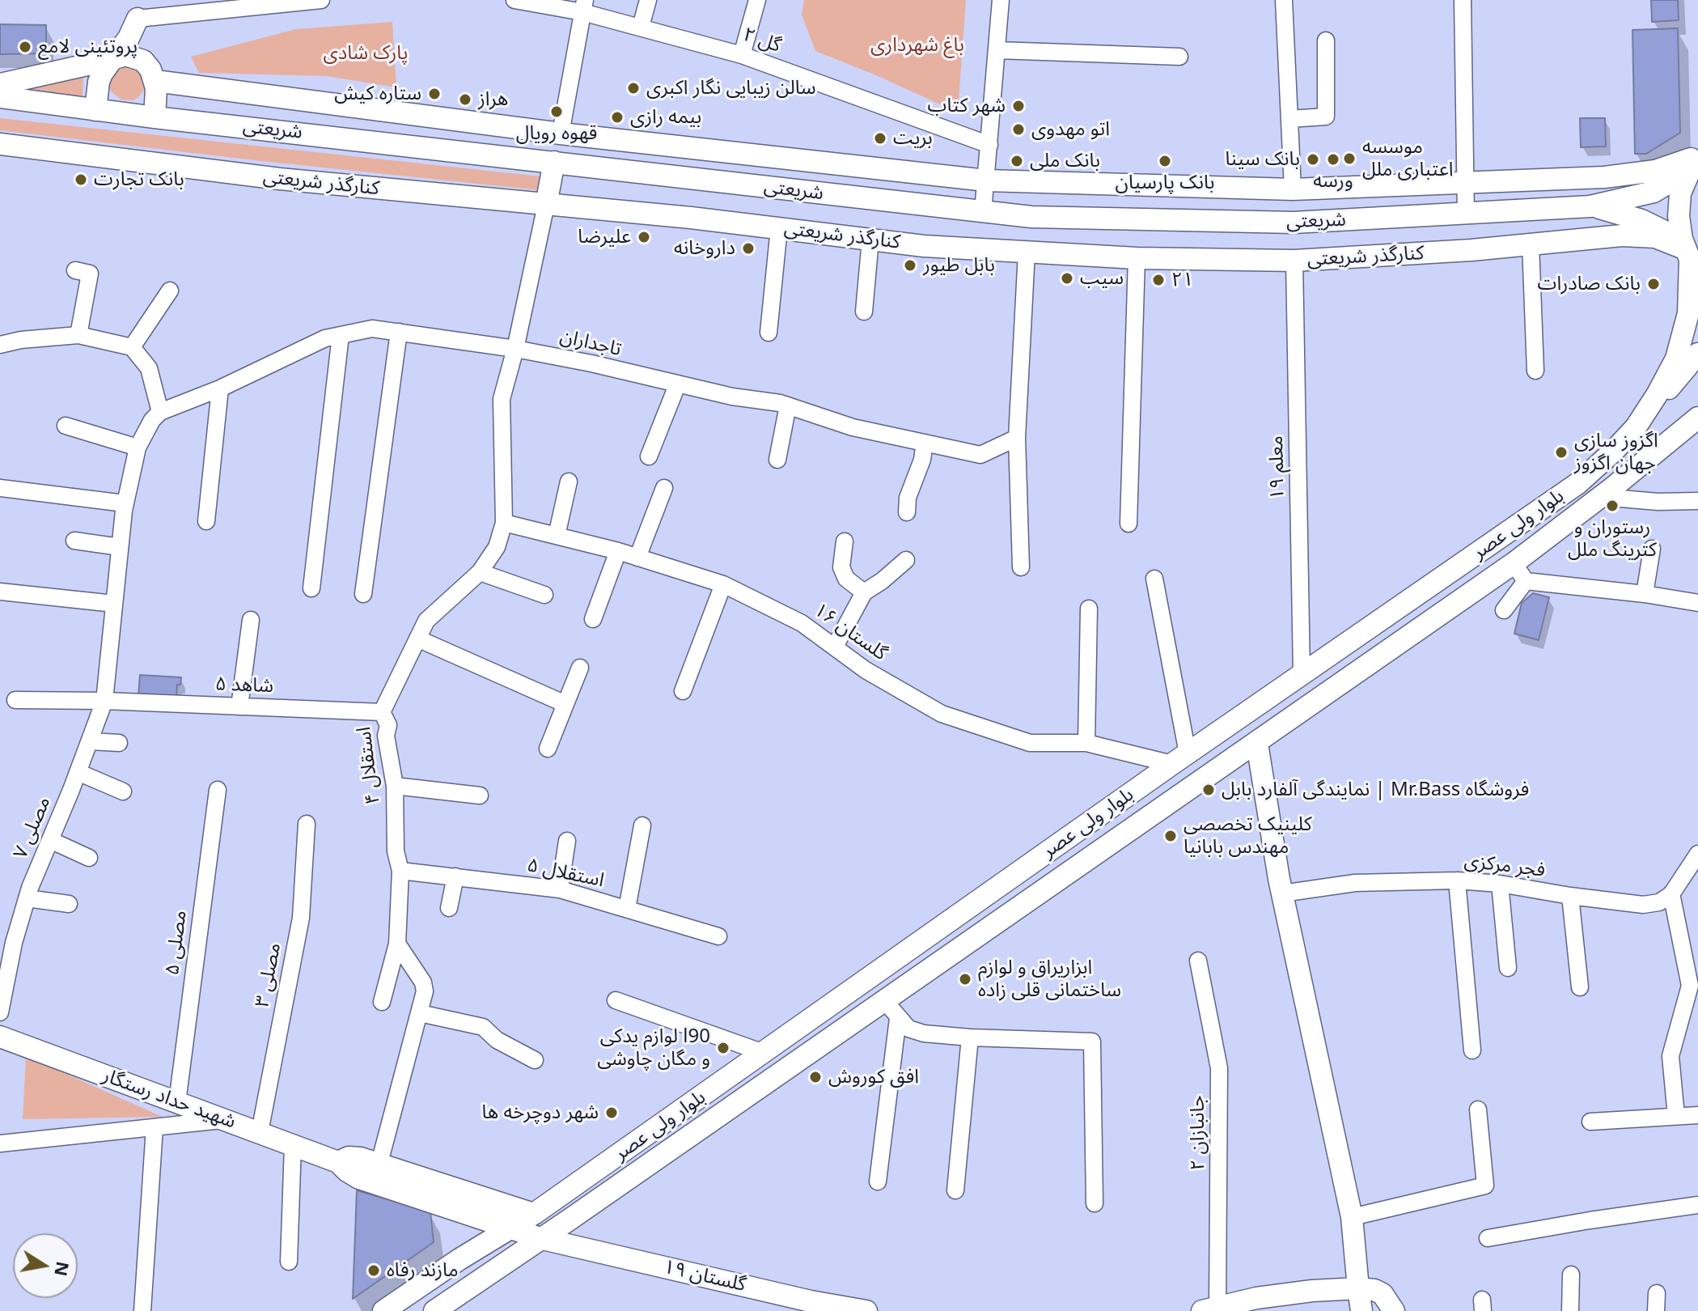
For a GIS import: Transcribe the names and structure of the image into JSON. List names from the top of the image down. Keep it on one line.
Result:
{"streets":{"main road":["شریعتی","کنارگذر شریعتی","بلوار ولی عصر","شهید حداد رستگار","گلستان ۱۹"],"street":["گل ۲","تاجداران","معلم ۱۹","گلستان ۱۶","شاهد ۵","استقلال ۴","مصلی ۷","فجر مرکزی","استقلال ۵","مصلی ۵","مصلی ۳","جانبازان ۲"]},"crossings":[["کنارگذر شریعتی","معلم ۱۹"],["کنارگذر شریعتی","بلوار ولی عصر"],["تاجداران","مصلی ۷"],["معلم ۱۹","بلوار ولی عصر"],["بلوار ولی عصر","گلستان ۱۶"],["بلوار ولی عصر","شهید حداد رستگار"],["بلوار ولی عصر","گلستان ۱۹"],["گلستان ۱۶","استقلال ۴"],["شاهد ۵","استقلال ۴"],["شاهد ۵","مصلی ۷"],["استقلال ۴","استقلال ۵"],["مصلی ۵","شهید حداد رستگار"],["مصلی ۳","شهید حداد رستگار"],["شهید حداد رستگار","گلستان ۱۹"]],"parks":["باغ شهرداری","پارک شادی"],"places":["پروتئینی لامع","سالن زیبایی نگار اکبری","ستاره کیش","هراز","شهر کتاب","قهوه رویال","بیمه رازی","اتو مهدوی","بریت","موسسه اعتباری ملل","بانک سینا","ورسه","بانک ملی","بانک پارسیان","بانک تجارت","علیرضا","داروخانه","بابل طیور","سیب","۲۱","بانک صادرات","اگزوز سازی جهان اگزوز","رستوران و کترینگ ملل","نمایندگی آلفارد بابل | Mr.Bass فروشگاه","کلینیک تخصصی مهندس بابانیا","ابزاریراق و لوازم ساختمانی قلی زاده","لوازم یدکی l90 و مگان چاوشی","افق کوروش","شهر دوچرخه ها","مازند رفاه"],"north":"right"}
